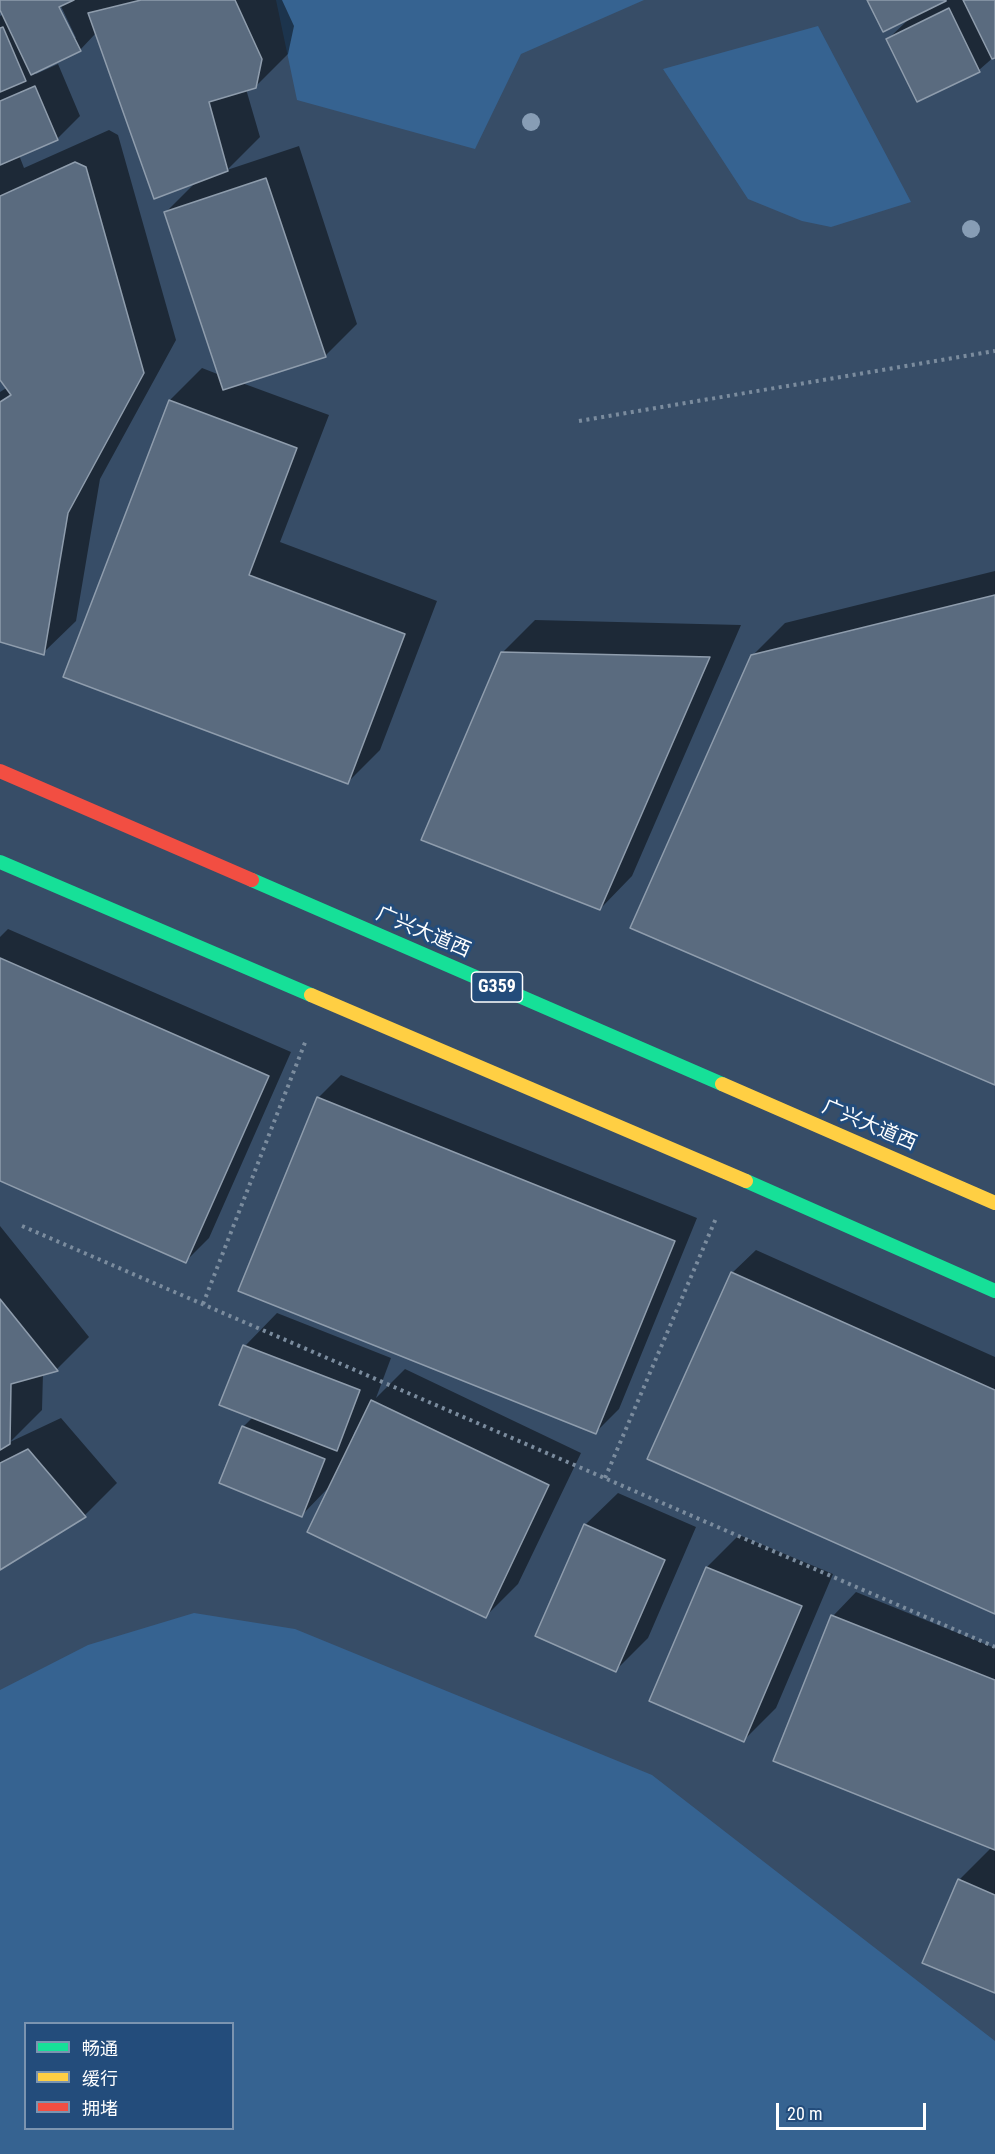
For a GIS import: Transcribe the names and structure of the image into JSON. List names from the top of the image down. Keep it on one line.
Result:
{"streets":{"highway":["广兴大道西","G359"]},"legend":["畅通","缓行","拥堵"],"scale_bar":"20 m"}
